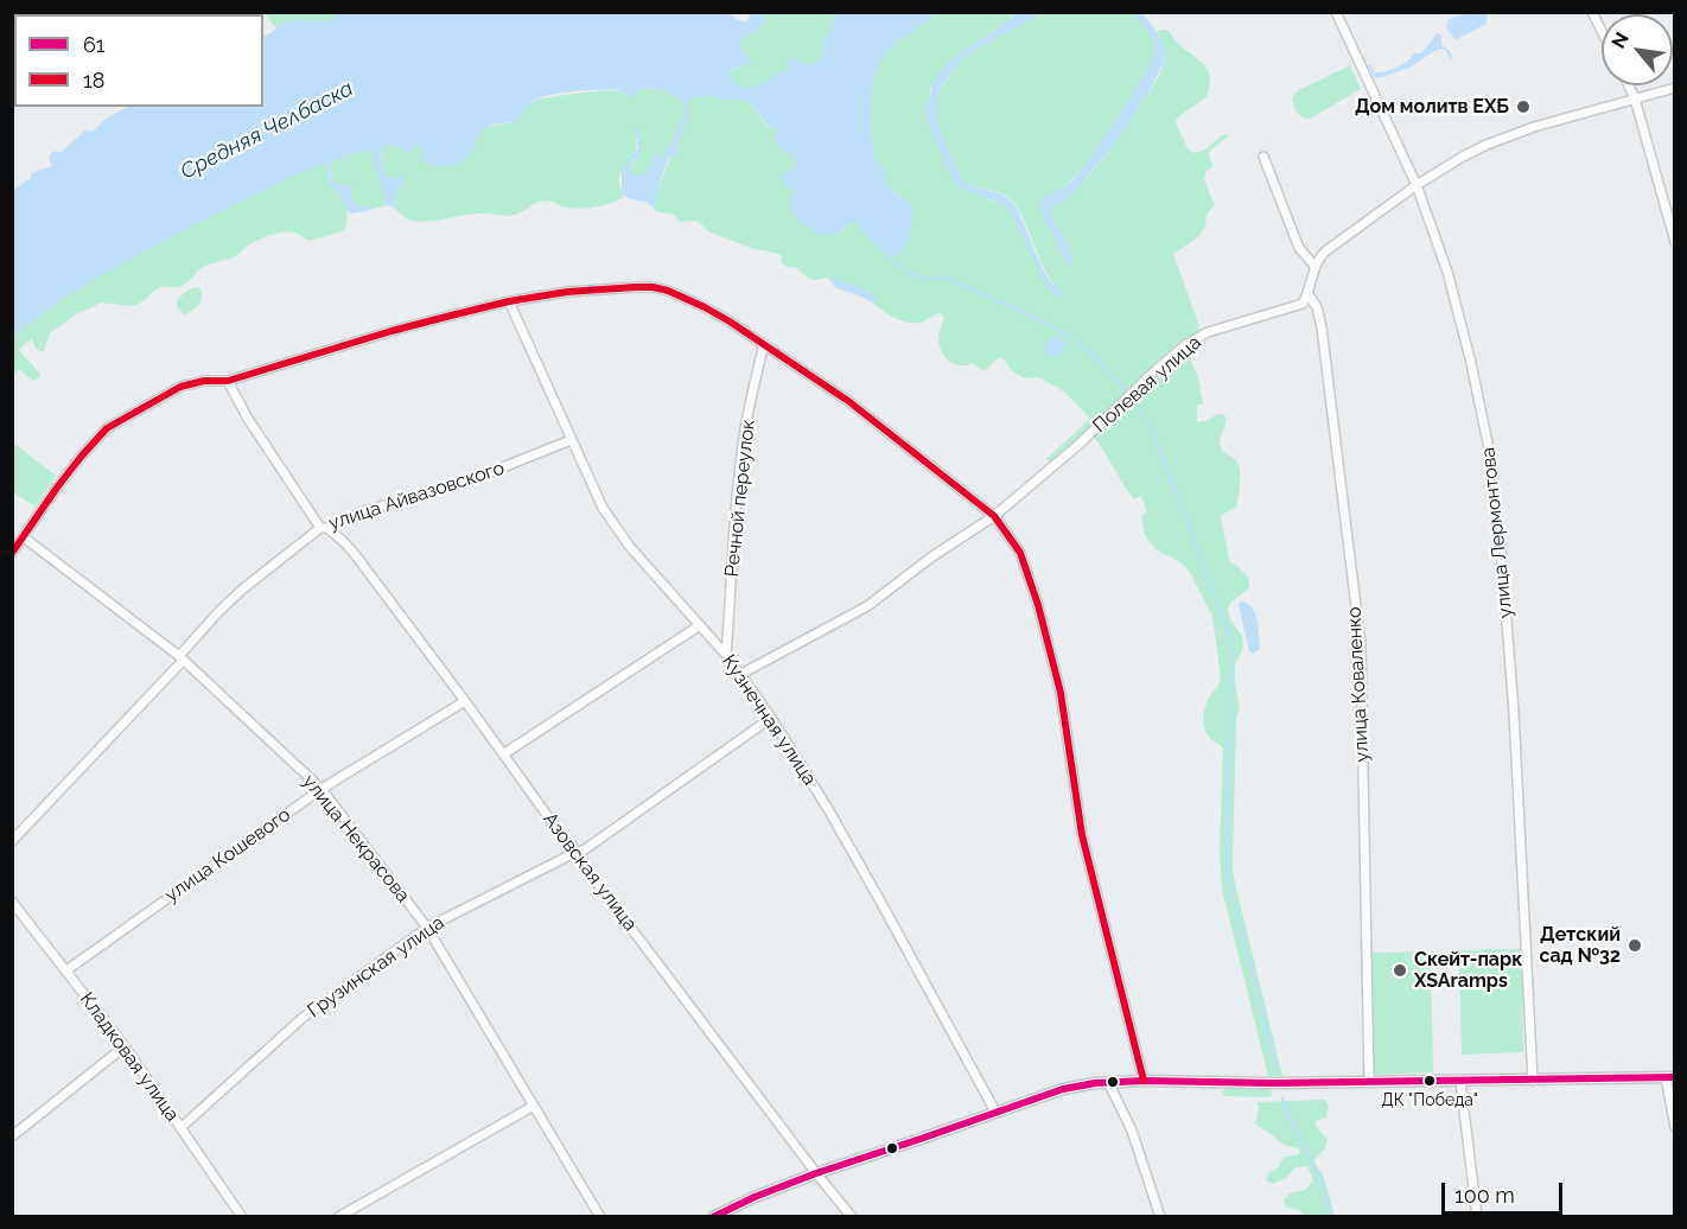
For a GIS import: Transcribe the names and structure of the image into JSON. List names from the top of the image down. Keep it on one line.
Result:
{"streets":{"street":["Полевая улица","улица Айвазовского","Речной переулок","улица Лермонтова","улица Коваленко","Кузнечная улица","улица Некрасова","улица Кошевого","Азовская улица","Грузинская улица","Кладковая улица"]},"crossings":[["Полевая улица","улица Коваленко"],["Полевая улица","Кузнечная улица"],["улица Айвазовского","Кузнечная улица"],["улица Айвазовского","улица Некрасова"],["улица Айвазовского","Азовская улица"],["Речной переулок","Кузнечная улица"],["Кузнечная улица","Грузинская улица"],["улица Некрасова","улица Кошевого"],["улица Некрасова","Грузинская улица"],["улица Кошевого","Азовская улица"],["улица Кошевого","Кладковая улица"],["Азовская улица","Грузинская улица"],["Грузинская улица","Кладковая улица"]],"water":["Средняя Челбаска"],"places":["Дом молитв ЕХБ","Детский сад №32","Скейт-парк XSAramps","ДК \"Победа\""],"lines":["transit line 18","transit line 61"],"legend":["61","18"],"scale_bar":"100 m","north":"top left"}
